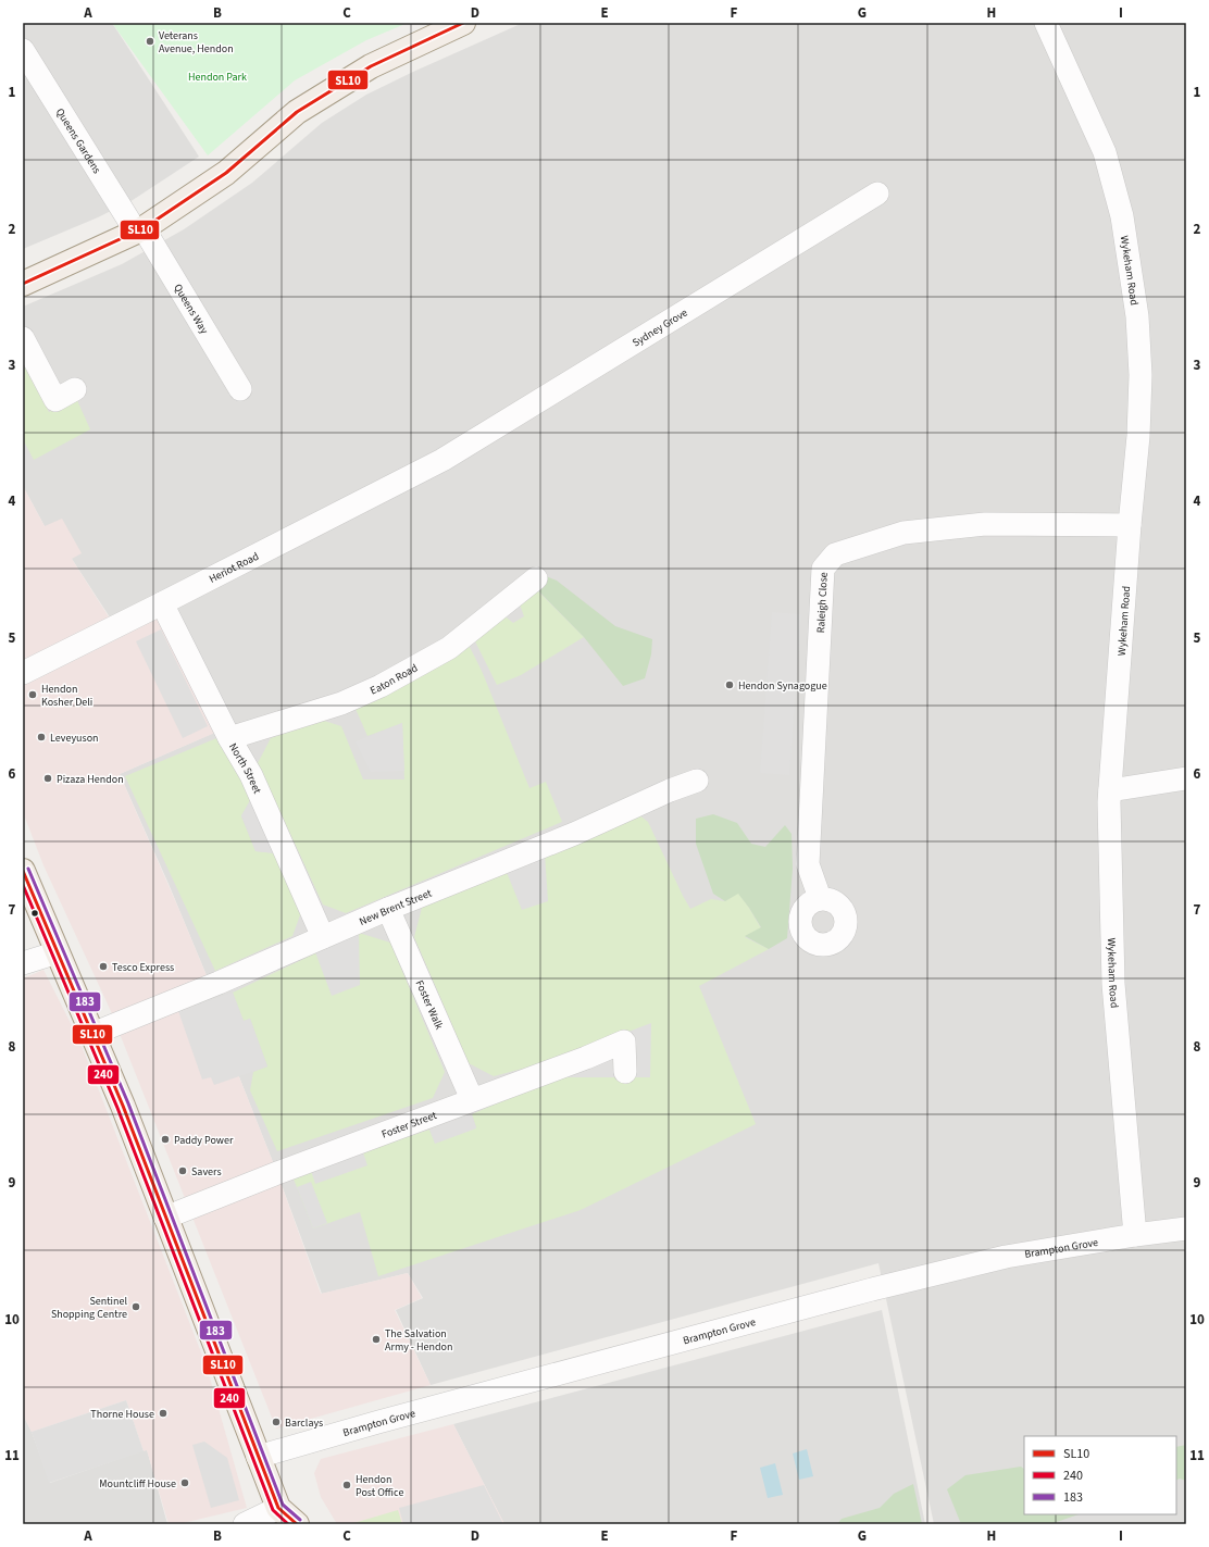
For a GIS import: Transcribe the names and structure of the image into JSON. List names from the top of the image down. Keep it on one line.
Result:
{"streets":{"street":["Queens Gardens","Wykeham Road","Queens Way","Sydney Grove","Heriot Road","Raleigh Close","Eaton Road","North Street","New Brent Street","Foster Walk","Foster Street","Brampton Grove"]},"crossings":[["Queens Gardens","Queens Way"],["Wykeham Road","Raleigh Close"],["Wykeham Road","Brampton Grove"],["Sydney Grove","Heriot Road"],["Heriot Road","North Street"],["Eaton Road","North Street"],["North Street","New Brent Street"],["New Brent Street","Foster Walk"],["Foster Walk","Foster Street"]],"parks":["Hendon Park"],"places":["Veterans Avenue, Hendon","Hendon Synagogue","Hendon Kosher Deli","Leveyuson","Pizaza Hendon","Tesco Express","Paddy Power","Savers","Sentinel Shopping Centre","The Salvation Army - Hendon","Thorne House","Barclays","Mountcliff House","Hendon Post Office"],"lines":["transit line SL10","transit line 183","transit line 240"],"legend":["SL10","240","183"],"grid":{"columns":["A","B","C","D","E","F","G","H","I"],"rows":["1","2","3","4","5","6","7","8","9","10","11"]}}
